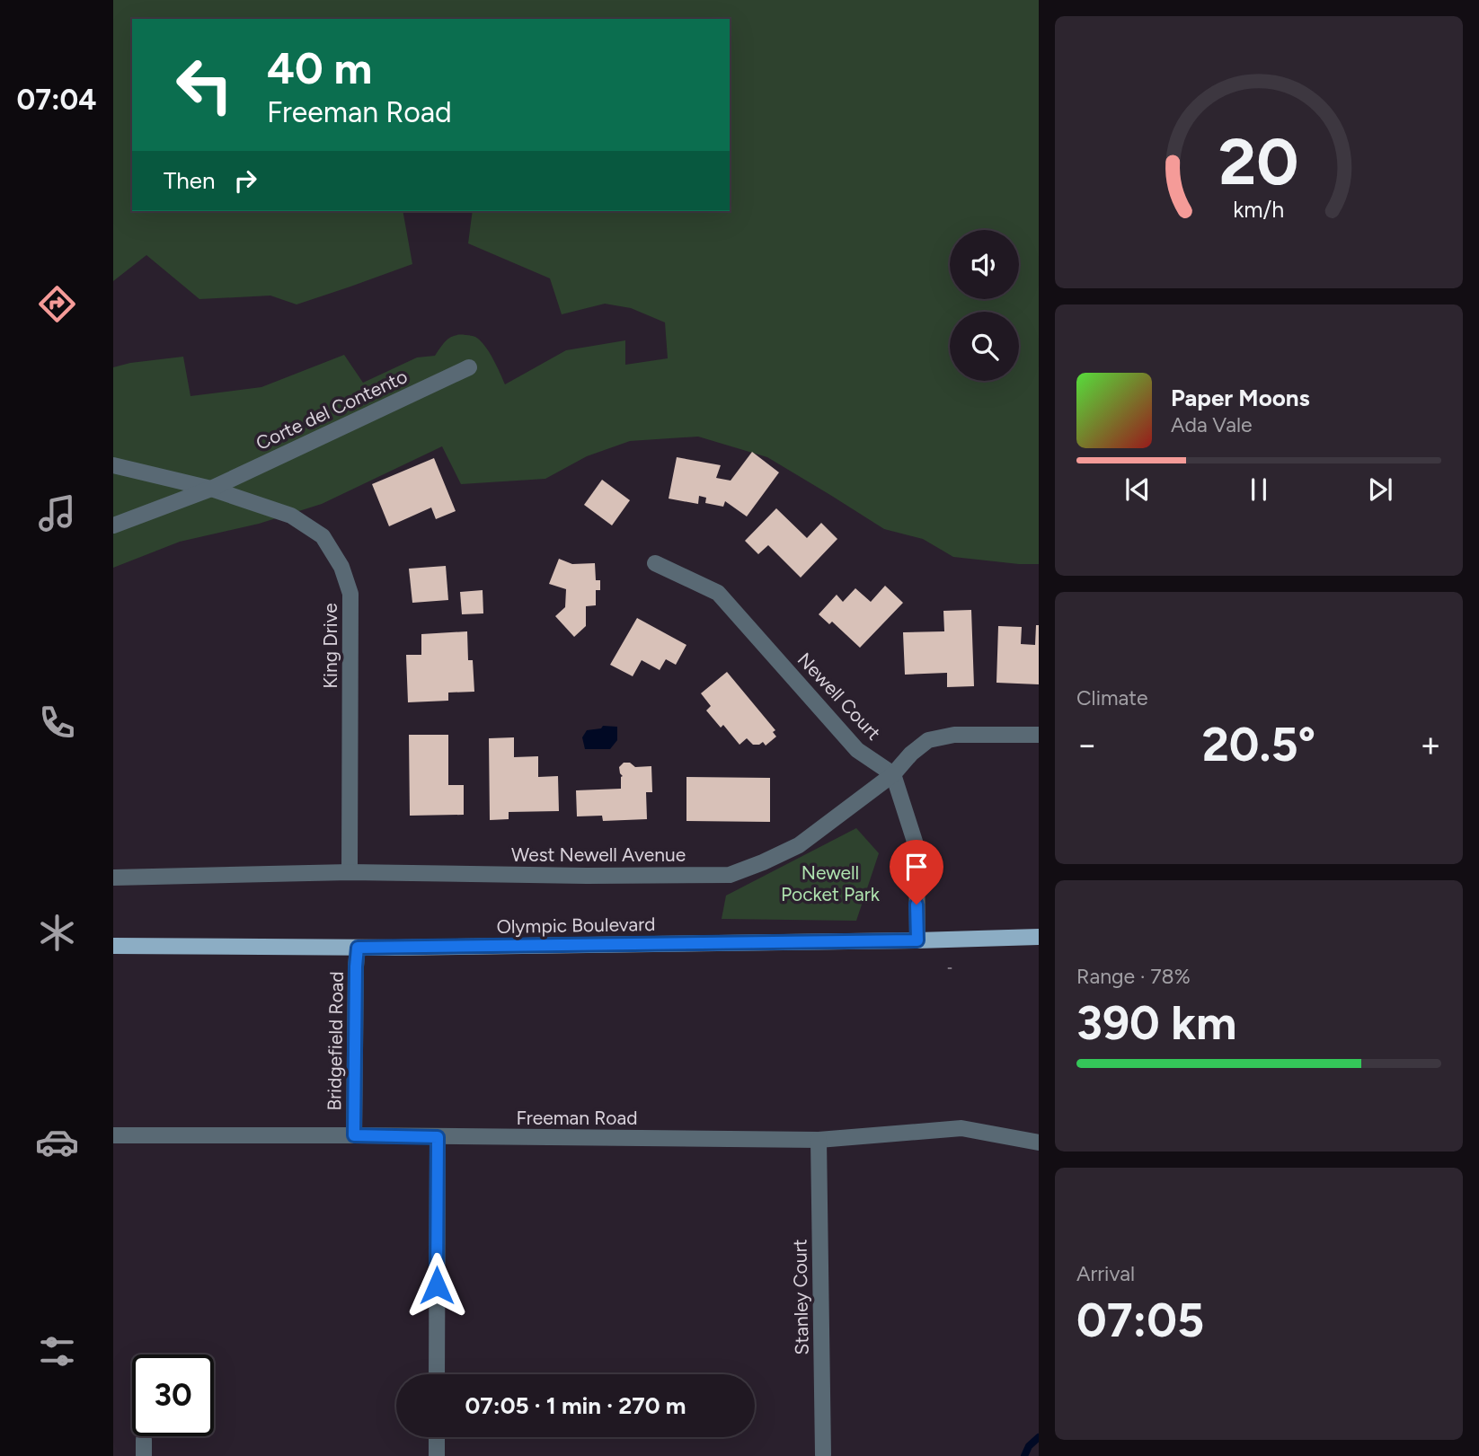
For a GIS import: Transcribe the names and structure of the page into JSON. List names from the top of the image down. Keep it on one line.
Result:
{"streets":{"main road":["Olympic Boulevard"],"street":["Corte del Contento","King Drive","Newell Court","West Newell Avenue","Bridgefield Road","Freeman Road","Stanley Court"]},"crossings":[["Corte del Contento","King Drive"],["King Drive","West Newell Avenue"],["Newell Court","West Newell Avenue"],["Olympic Boulevard","Bridgefield Road"],["Bridgefield Road","Freeman Road"],["Freeman Road","Stanley Court"]],"parks":["Newell Pocket Park"],"page":{"tabs":"07:04","turn":["40 m","Freeman Road"],"then":"Then","song":["Paper Moons","Ada Vale"],"tile":["Climate",["Range · 78%","390 km"],["Arrival","07:05"]],"heat":["−","20.5°","+"],"limit":"30","trip":"07:05 · 1 min · 270 m","gauge":["20","km/h"]}}
